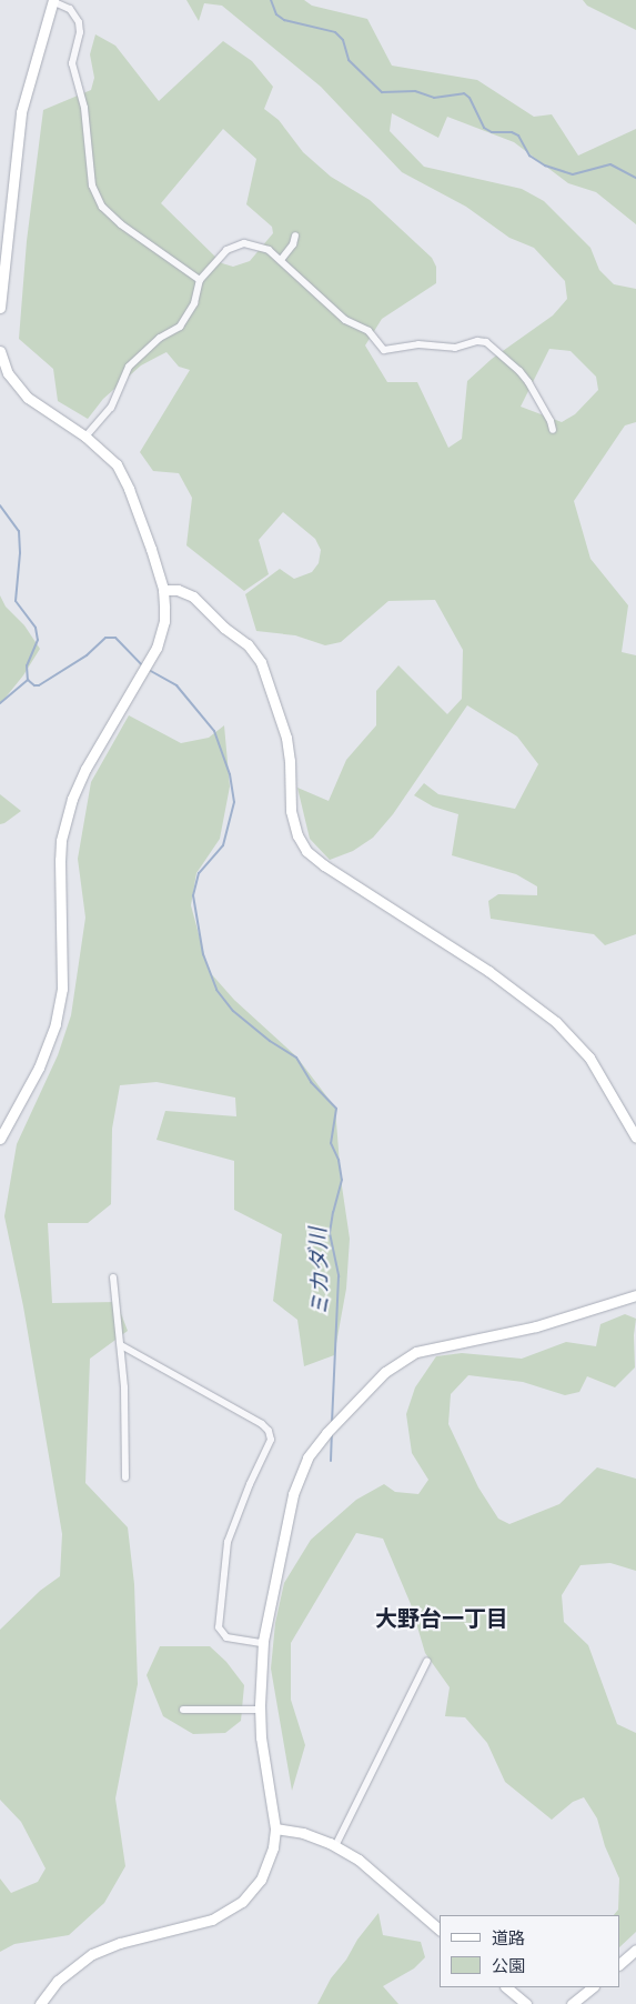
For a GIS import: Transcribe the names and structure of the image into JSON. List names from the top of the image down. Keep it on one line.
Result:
{"districts":["大野台一丁目"],"water":["ミカダ川"],"legend":["道路","公園"]}
